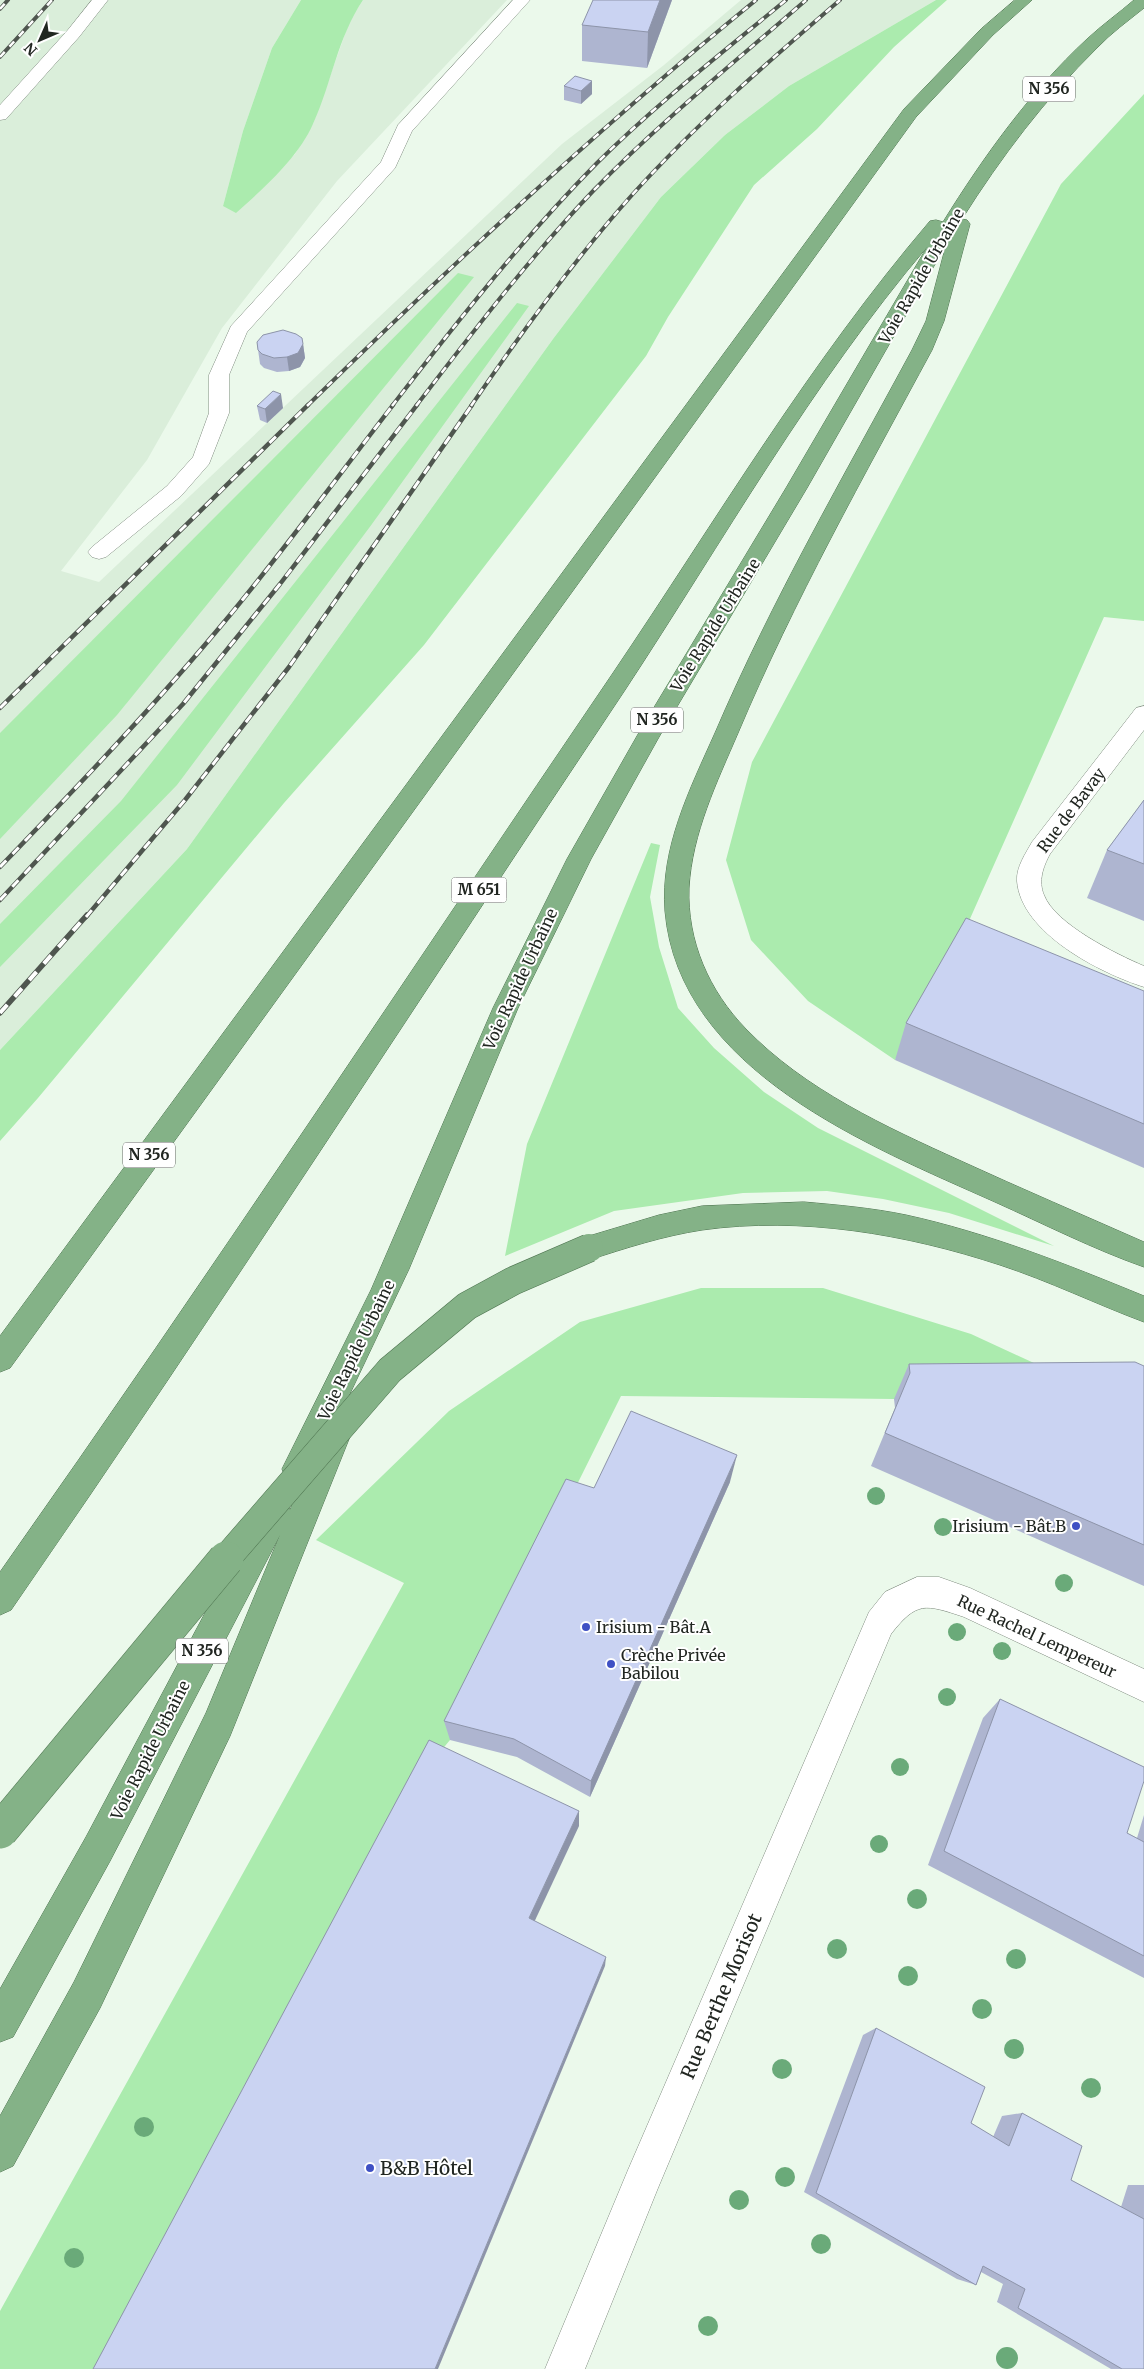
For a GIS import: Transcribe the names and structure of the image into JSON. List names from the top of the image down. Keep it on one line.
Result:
{"streets":{"highway":["N 356","Voie Rapide Urbaine","M 651"],"street":["Rue de Bavay","Rue Rachel Lempereur","Rue Berthe Morisot"]},"crossings":[["Voie Rapide Urbaine","M 651"],["Rue Rachel Lempereur","Rue Berthe Morisot"]],"places":["Irisium - Bât.B","Irisium - Bât.A","Crèche Privée Babilou","B&B Hôtel"],"north":"bottom left"}
